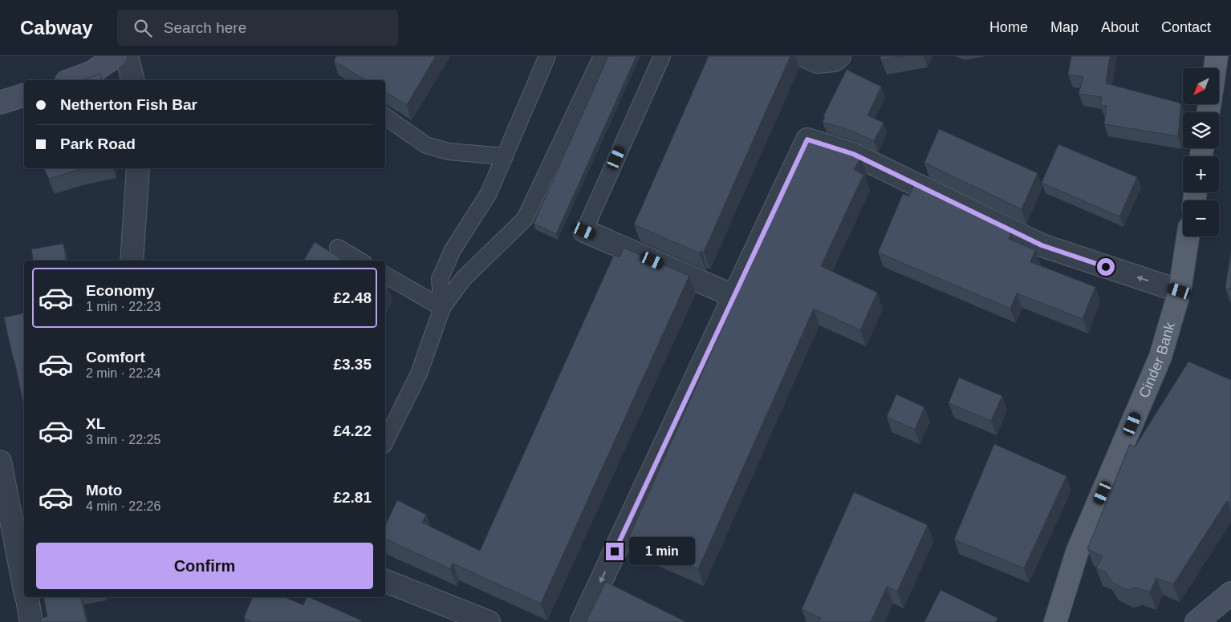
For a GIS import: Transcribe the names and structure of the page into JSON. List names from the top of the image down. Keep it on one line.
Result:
{"streets":{"main road":["Cinder Bank"]},"north":"bottom left","page":{"header":"Cabway","search":"Search here","nav":["Home","Map","About","Contact"],"map_buttons":["+","−"],"banner":["Netherton Fish Bar","Park Road"],"list":[{"name":"Economy","note":"1 min · 22:23","value":"£2.48"},{"name":"Comfort","note":"2 min · 22:24","value":"£3.35"},{"name":"XL","note":"3 min · 22:25","value":"£4.22"},{"name":"Moto","note":"4 min · 22:26","value":"£2.81"}],"buttons":"Confirm","bubble":"1 min"}}
